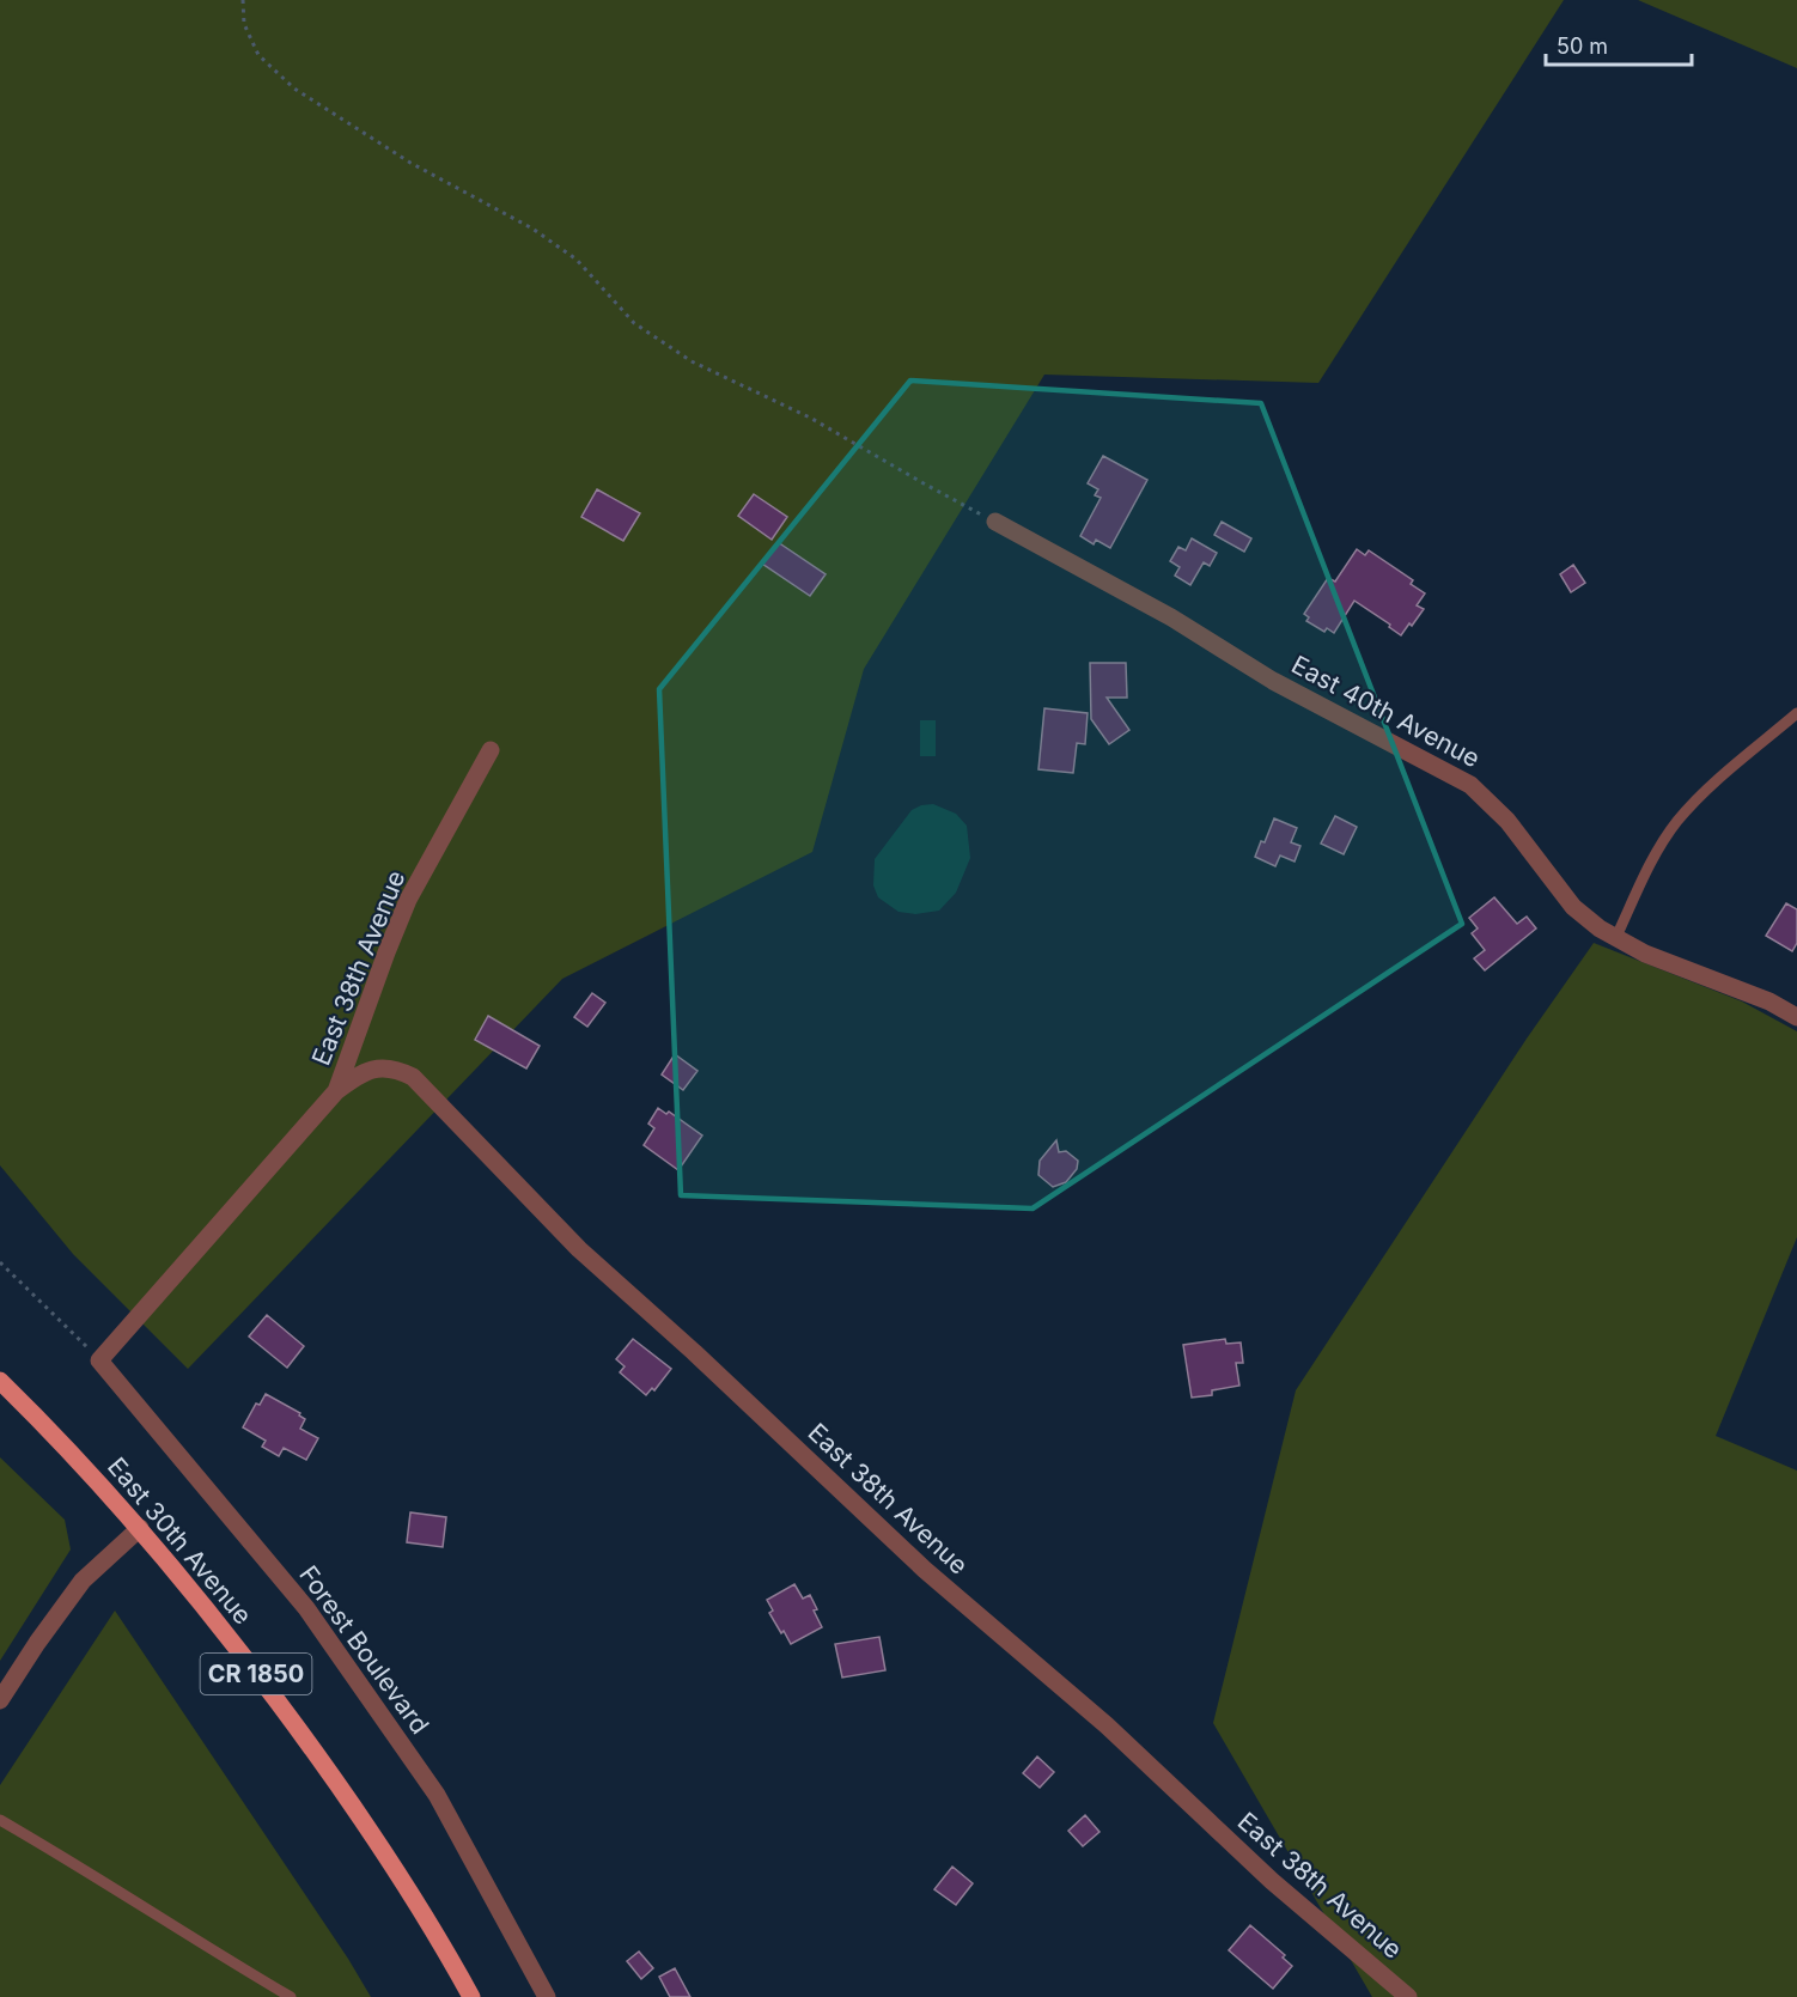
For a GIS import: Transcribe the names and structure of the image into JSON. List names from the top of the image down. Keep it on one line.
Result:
{"streets":{"main road":["East 30th Avenue","CR 1850"],"street":["East 40th Avenue","East 38th Avenue","Forest Boulevard"]},"crossings":[["East 38th Avenue","Forest Boulevard"]],"scale_bar":"50 m"}
